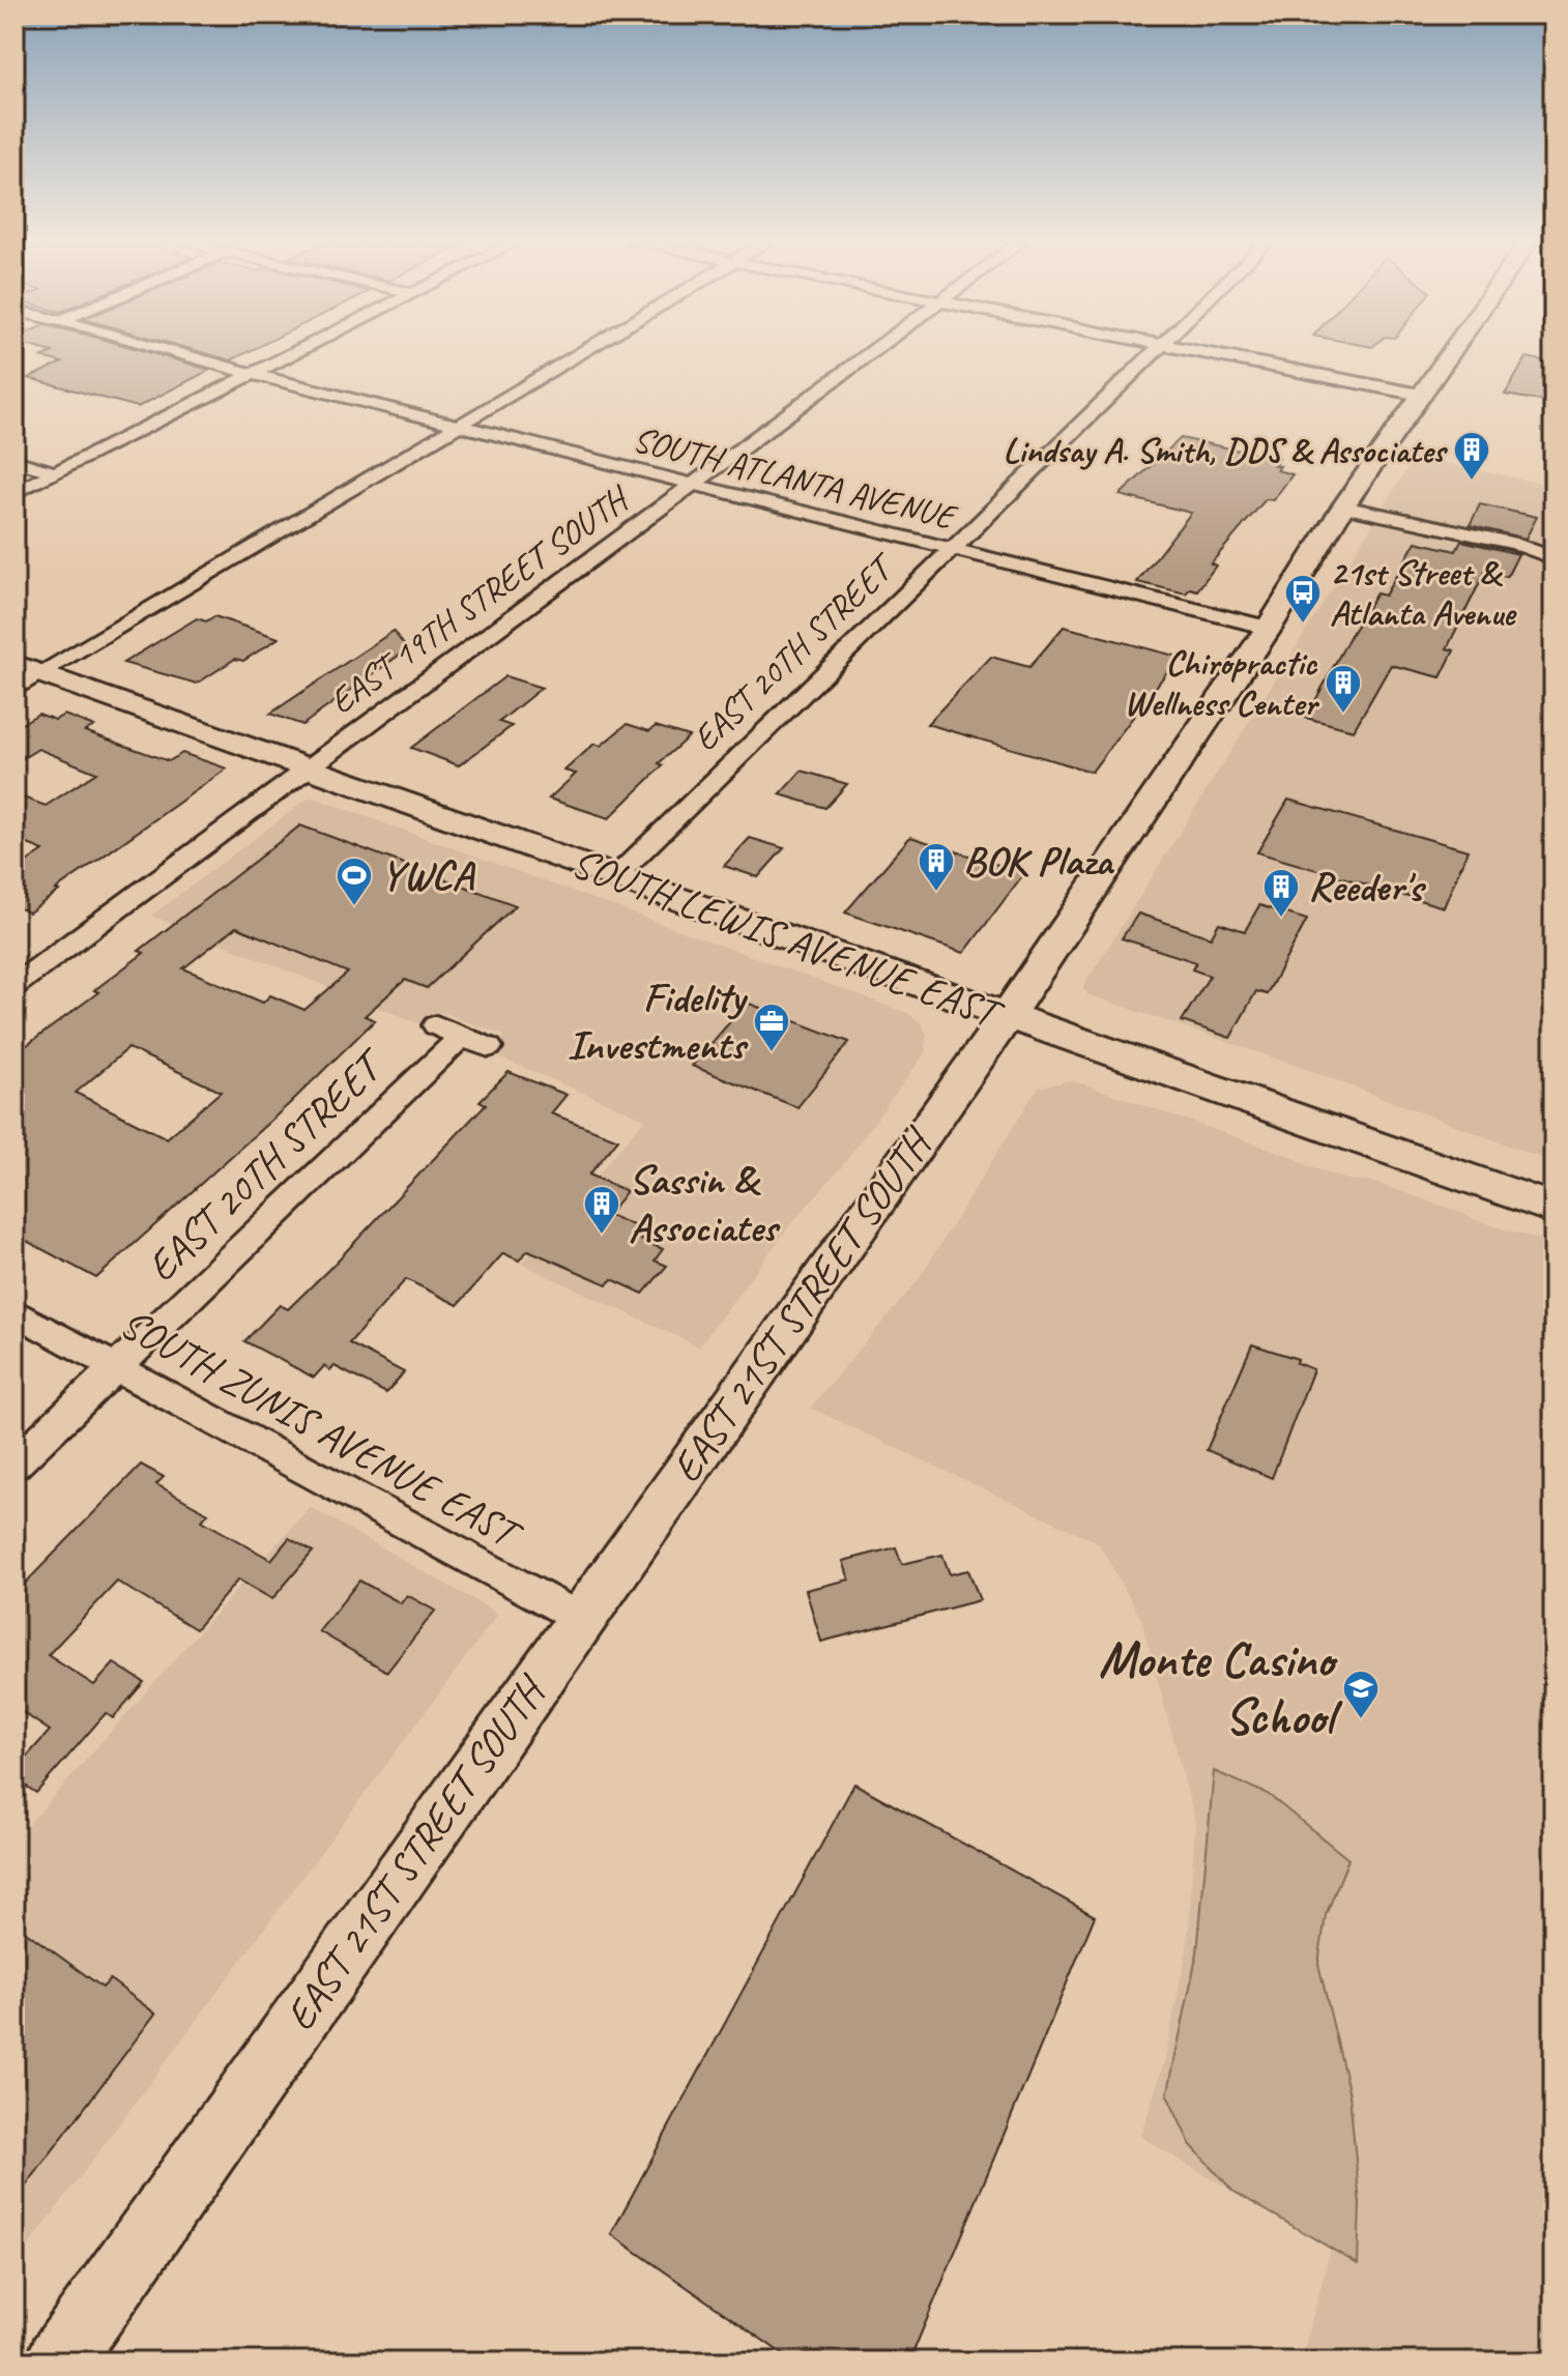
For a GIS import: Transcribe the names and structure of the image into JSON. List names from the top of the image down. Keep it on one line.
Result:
{"streets":{"main road":["SOUTH LEWIS AVENUE EAST","EAST 21ST STREET SOUTH"],"street":["SOUTH ATLANTA AVENUE","EAST 19TH STREET SOUTH","EAST 20TH STREET","SOUTH ZUNIS AVENUE EAST"]},"crossings":[["SOUTH ATLANTA AVENUE","EAST 19TH STREET SOUTH"],["SOUTH ATLANTA AVENUE","EAST 20TH STREET"],["SOUTH ATLANTA AVENUE","EAST 21ST STREET SOUTH"],["EAST 19TH STREET SOUTH","SOUTH LEWIS AVENUE EAST"],["EAST 20TH STREET","SOUTH LEWIS AVENUE EAST"],["EAST 20TH STREET","SOUTH ZUNIS AVENUE EAST"],["SOUTH LEWIS AVENUE EAST","EAST 21ST STREET SOUTH"],["EAST 21ST STREET SOUTH","SOUTH ZUNIS AVENUE EAST"]],"places":{"building":["Lindsay A. Smith, DDS & Associates","Chiropractic Wellness Center","BOK Plaza","Reeder's","Sassin & Associates"],"bus stop":["21st Street & Atlanta Avenue"],"sports":["YWCA"],"office":["Fidelity Investments"],"school or university":["Monte Casino School"]}}
